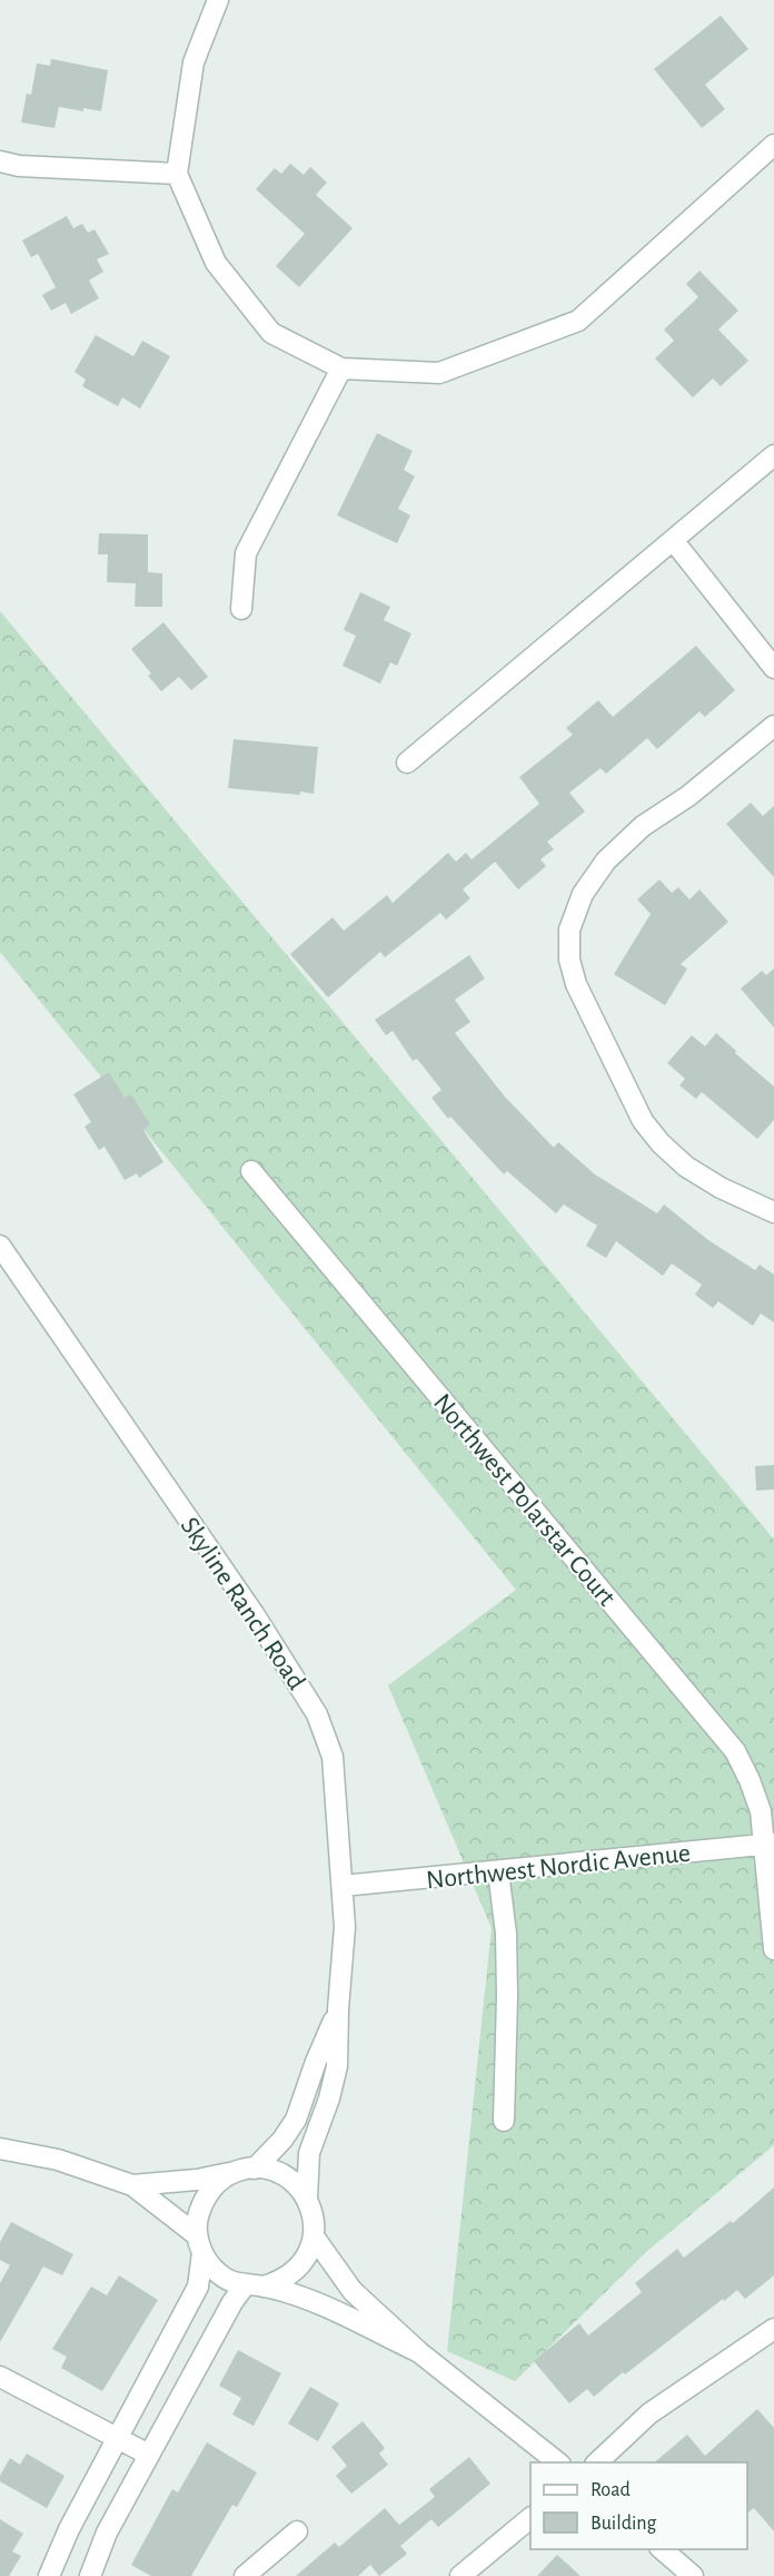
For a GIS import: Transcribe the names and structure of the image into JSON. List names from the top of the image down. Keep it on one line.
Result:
{"streets":{"street":["Northwest Polarstar Court","Skyline Ranch Road","Northwest Nordic Avenue"]},"crossings":[["Northwest Polarstar Court","Northwest Nordic Avenue"],["Skyline Ranch Road","Northwest Nordic Avenue"]],"legend":["Road","Building"]}
